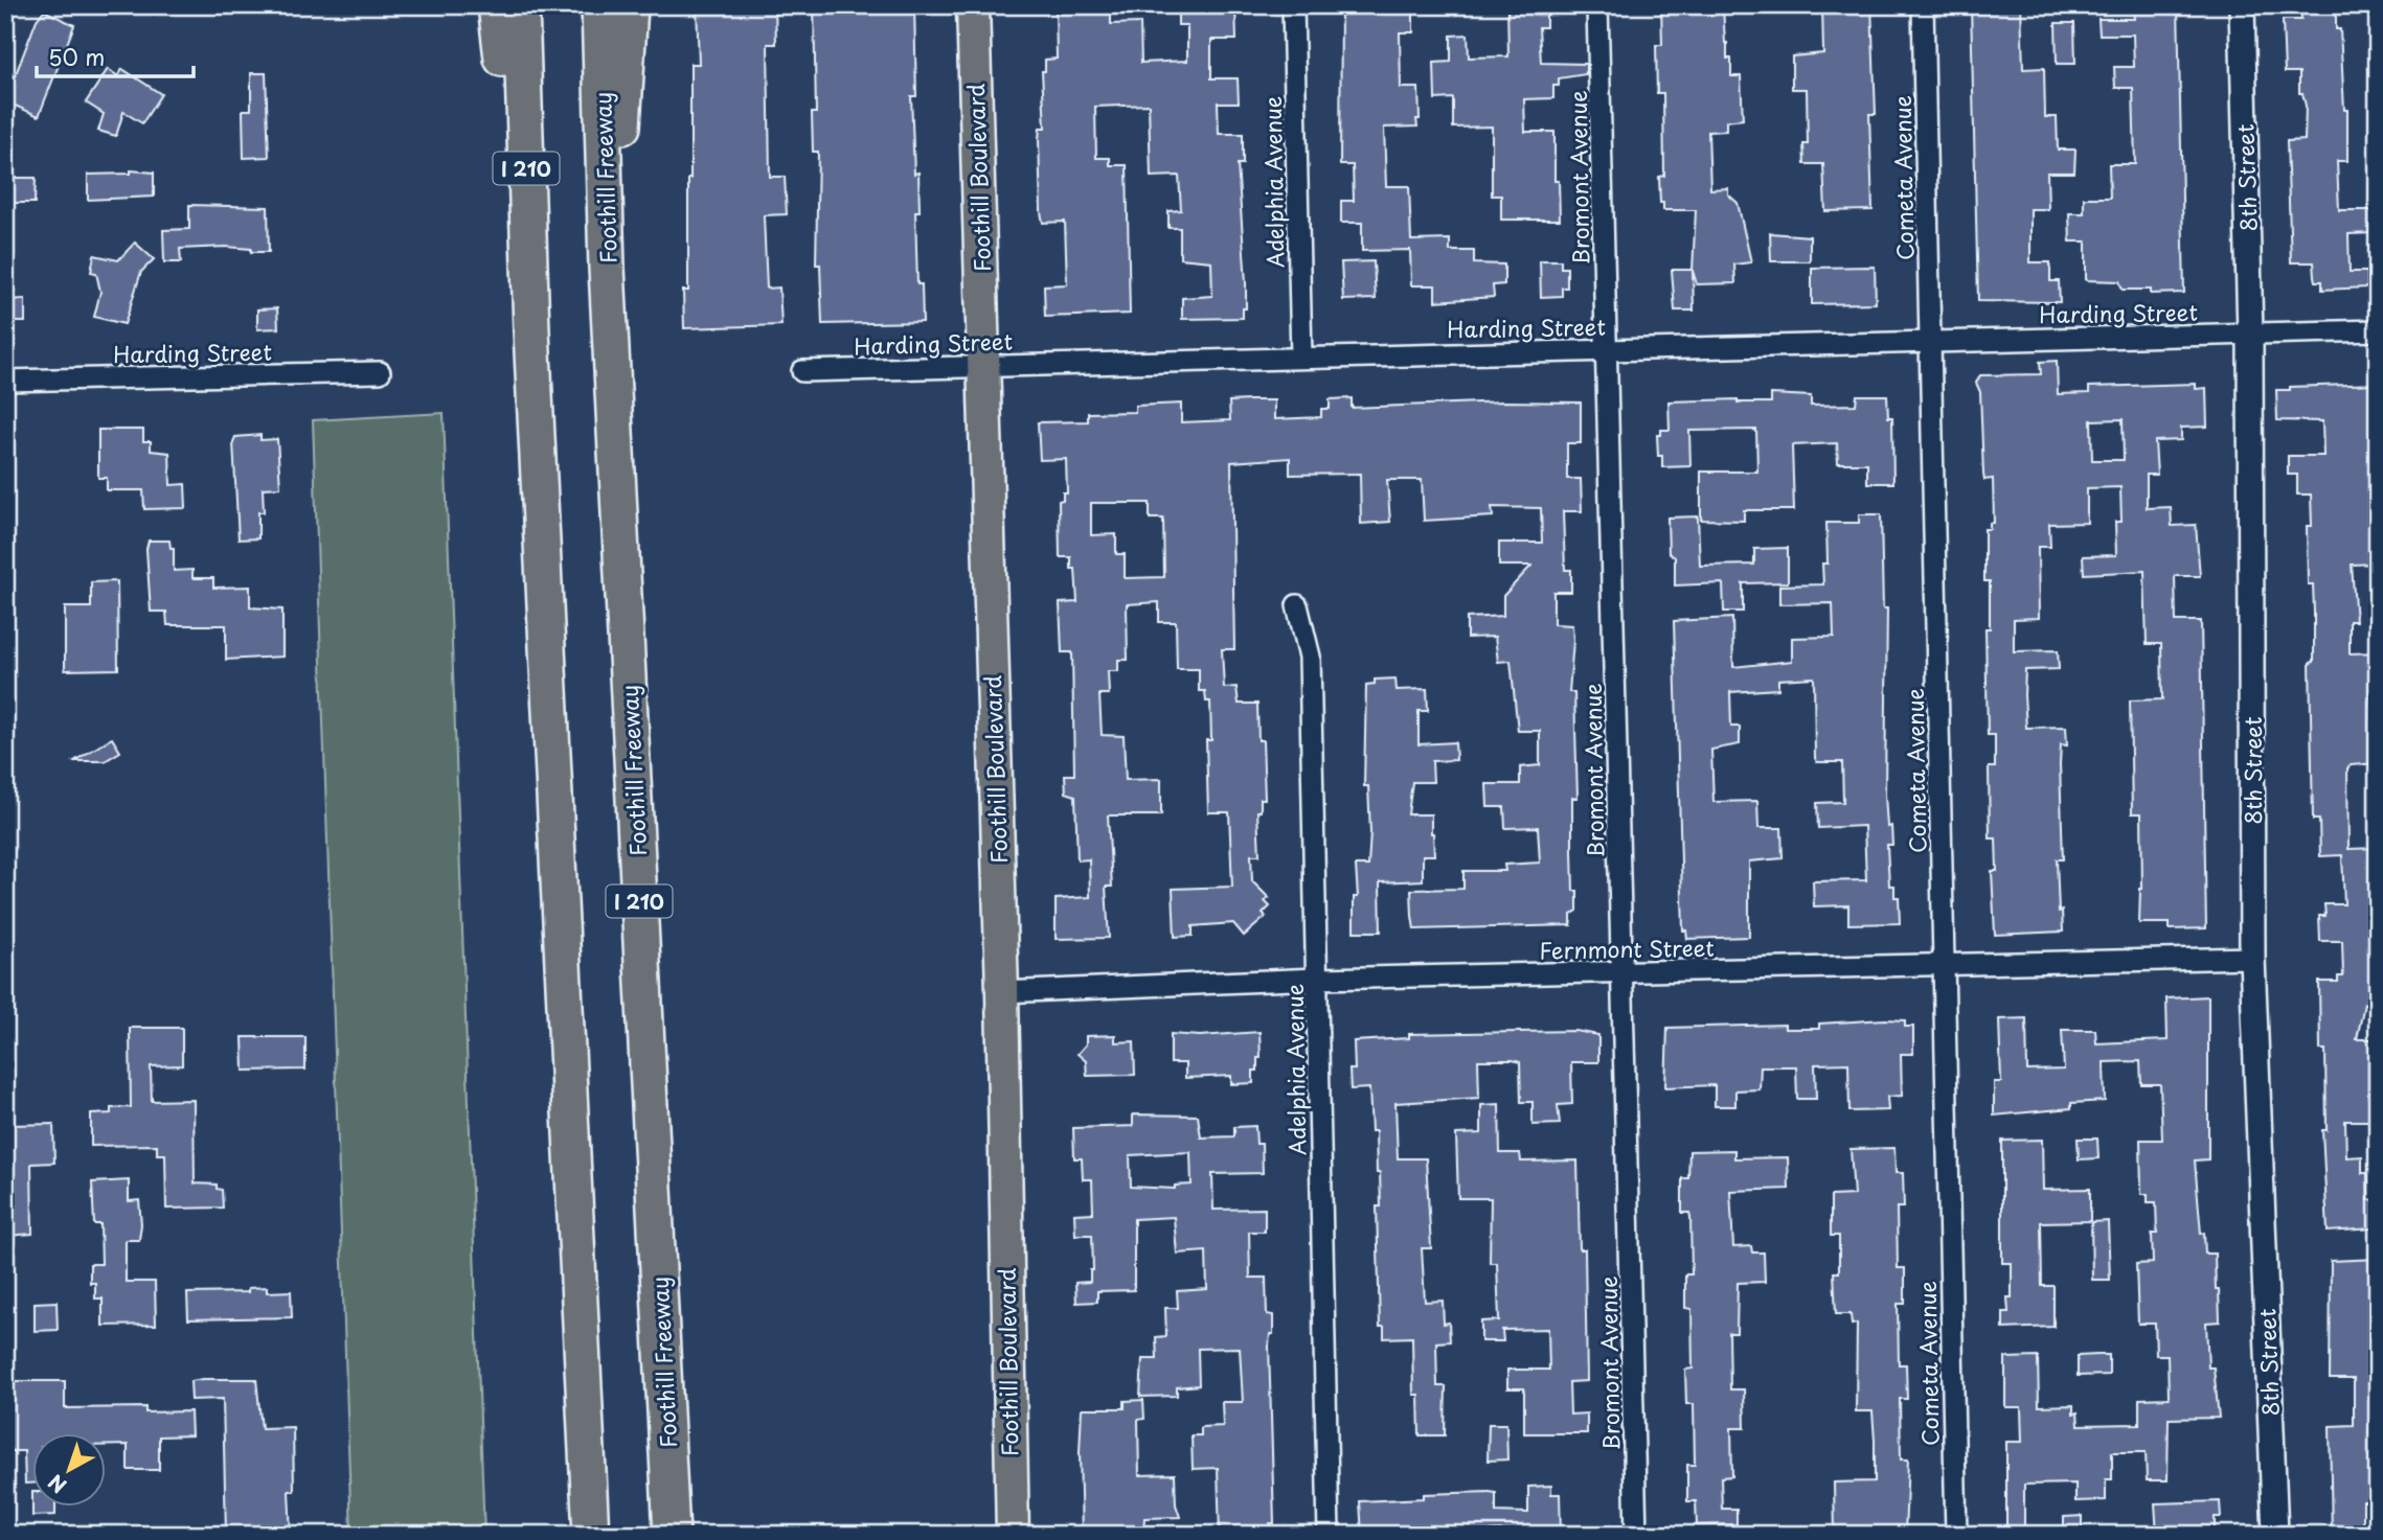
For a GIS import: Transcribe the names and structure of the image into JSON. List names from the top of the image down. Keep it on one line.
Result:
{"streets":{"highway":["I 210","Foothill Freeway"],"main road":["Foothill Boulevard"],"street":["Bromont Avenue","Cometa Avenue","8th Street","Adelphia Avenue","Harding Street","Fernmont Street"]},"crossings":[["Foothill Boulevard","Harding Street"],["Foothill Boulevard","Fernmont Street"],["Bromont Avenue","Harding Street"],["Bromont Avenue","Fernmont Street"],["Cometa Avenue","Harding Street"],["Cometa Avenue","Fernmont Street"],["8th Street","Harding Street"],["8th Street","Fernmont Street"],["Adelphia Avenue","Harding Street"],["Adelphia Avenue","Fernmont Street"]],"scale_bar":"50 m","north":"bottom left"}
